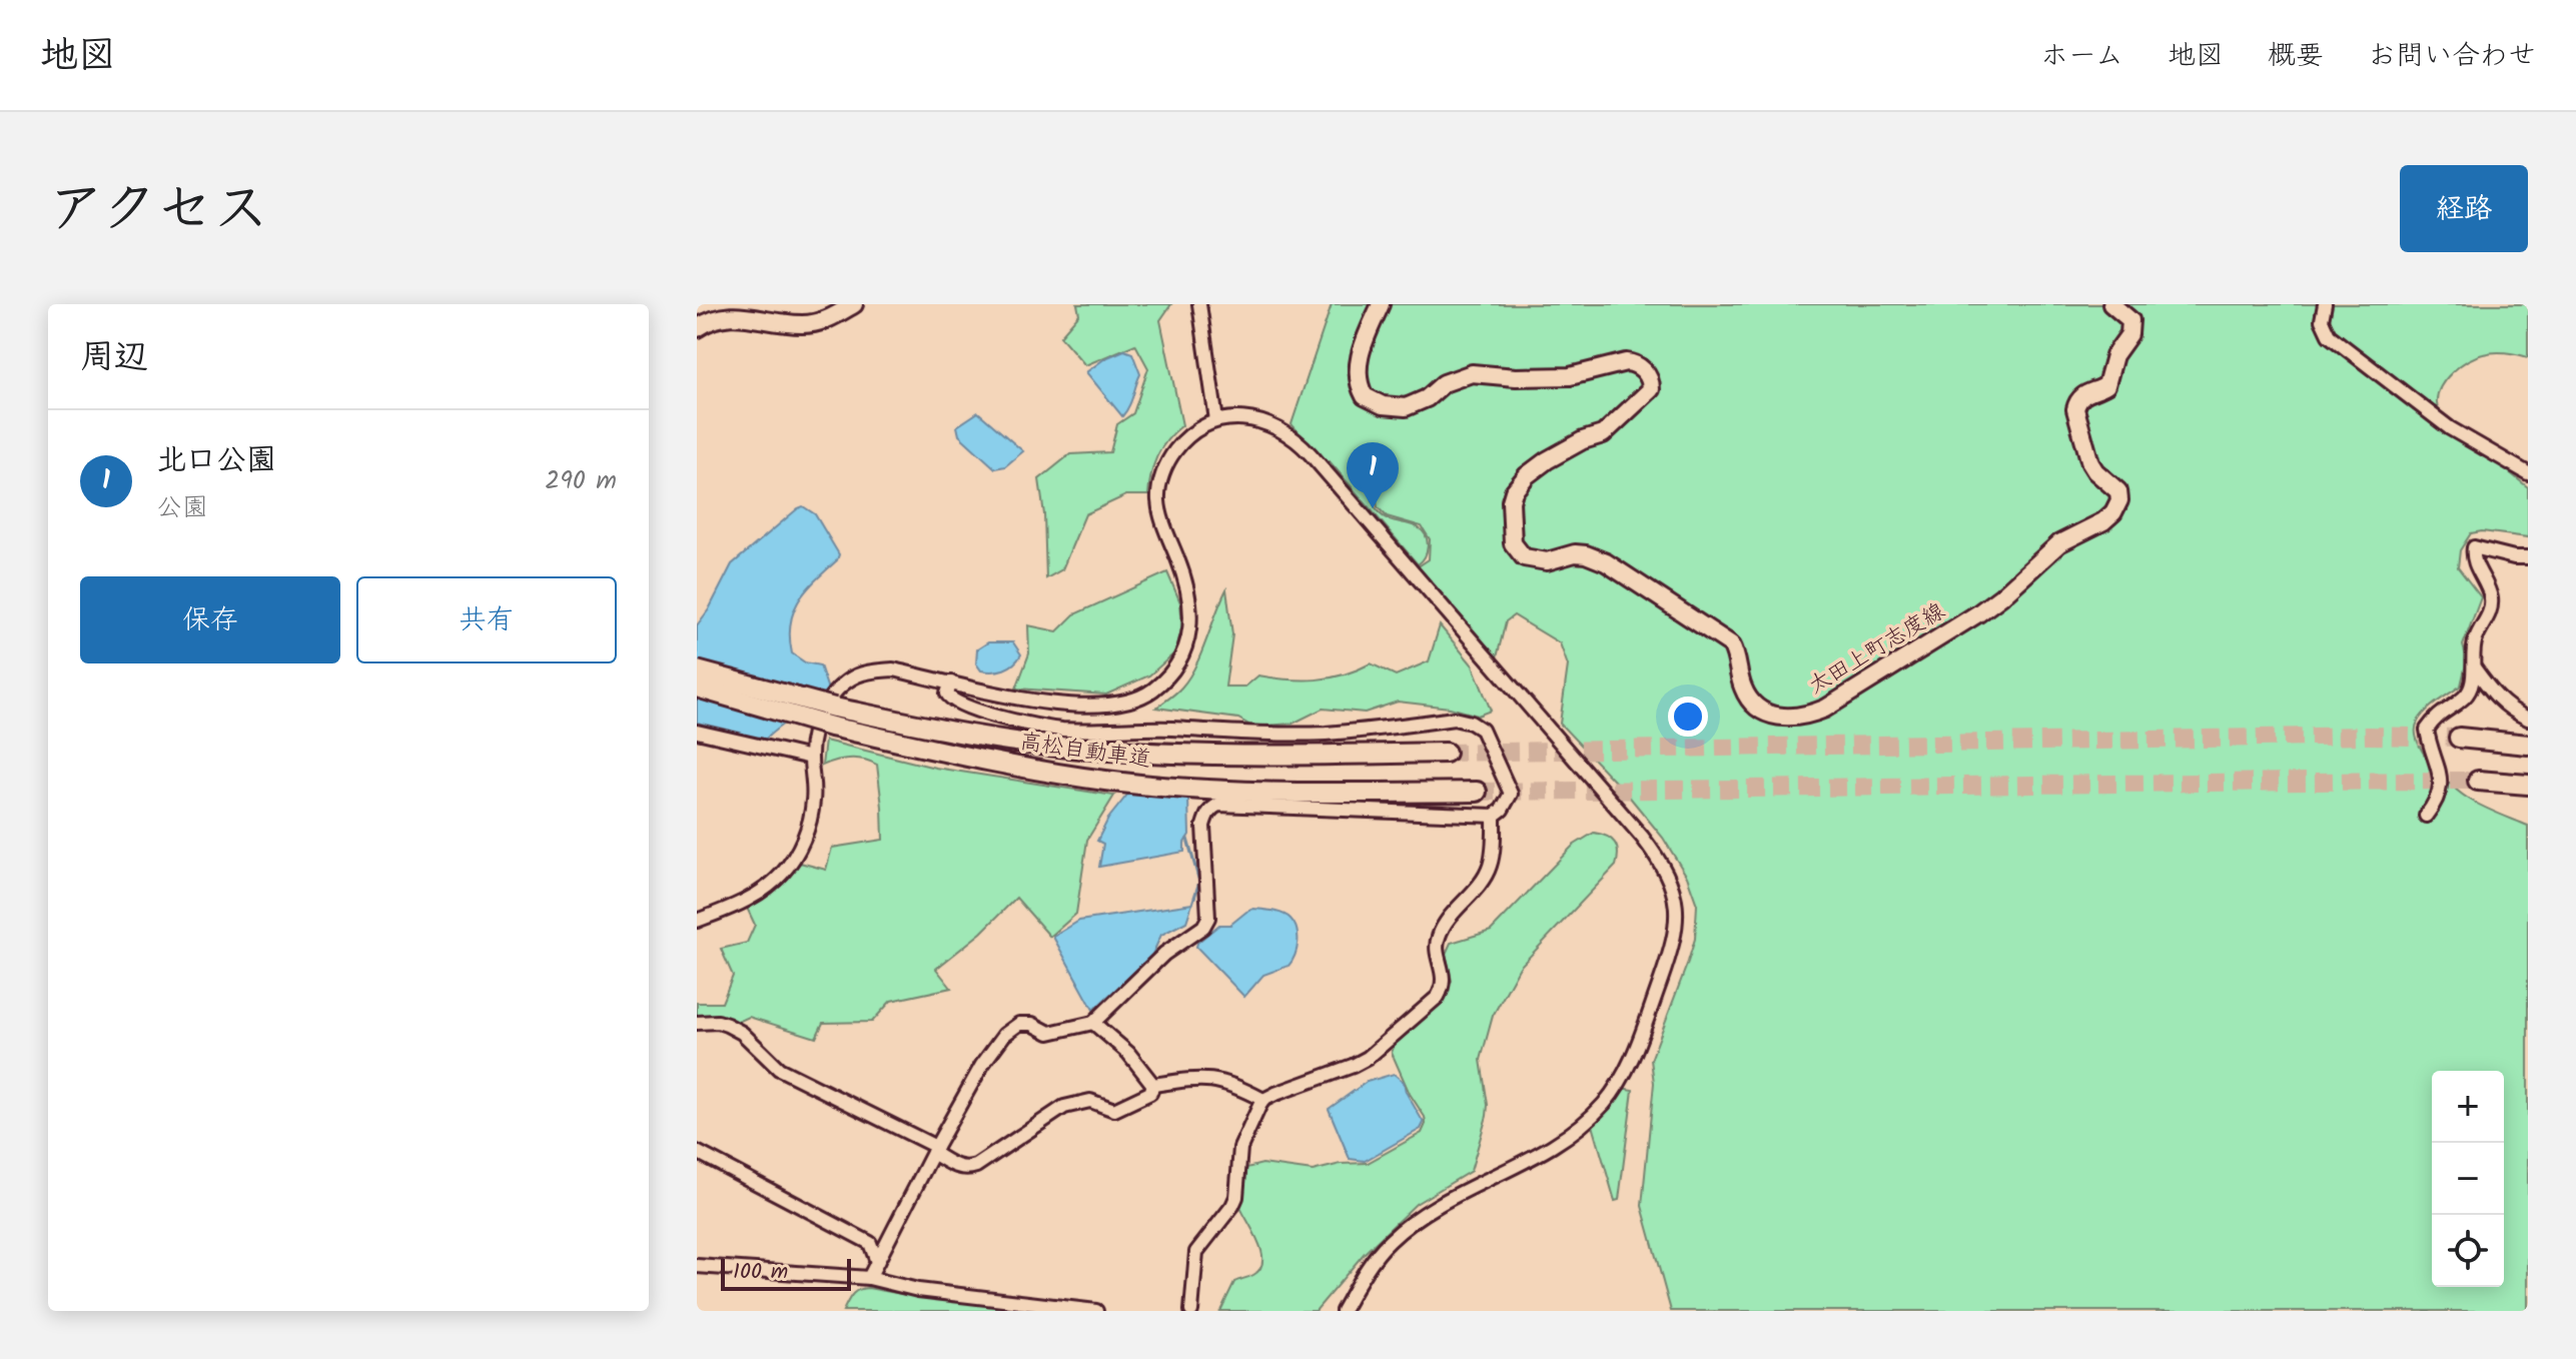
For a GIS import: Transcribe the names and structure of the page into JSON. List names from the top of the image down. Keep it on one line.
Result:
{"streets":{"highway":["高松自動車道"],"main road":["太田上町志度線"]},"scale_bar":"100 m","page":{"header":"地図","nav":["ホーム","地図","概要","お問い合わせ"],"title":"アクセス","buttons":["経路",["保存","共有"]],"heading":"周辺","list":[{"mark":"1","name":"北口公園","note":"公園","value":"290 m"}],"pins":"1","map_buttons":["+","−"],"scale":"100 m"}}
